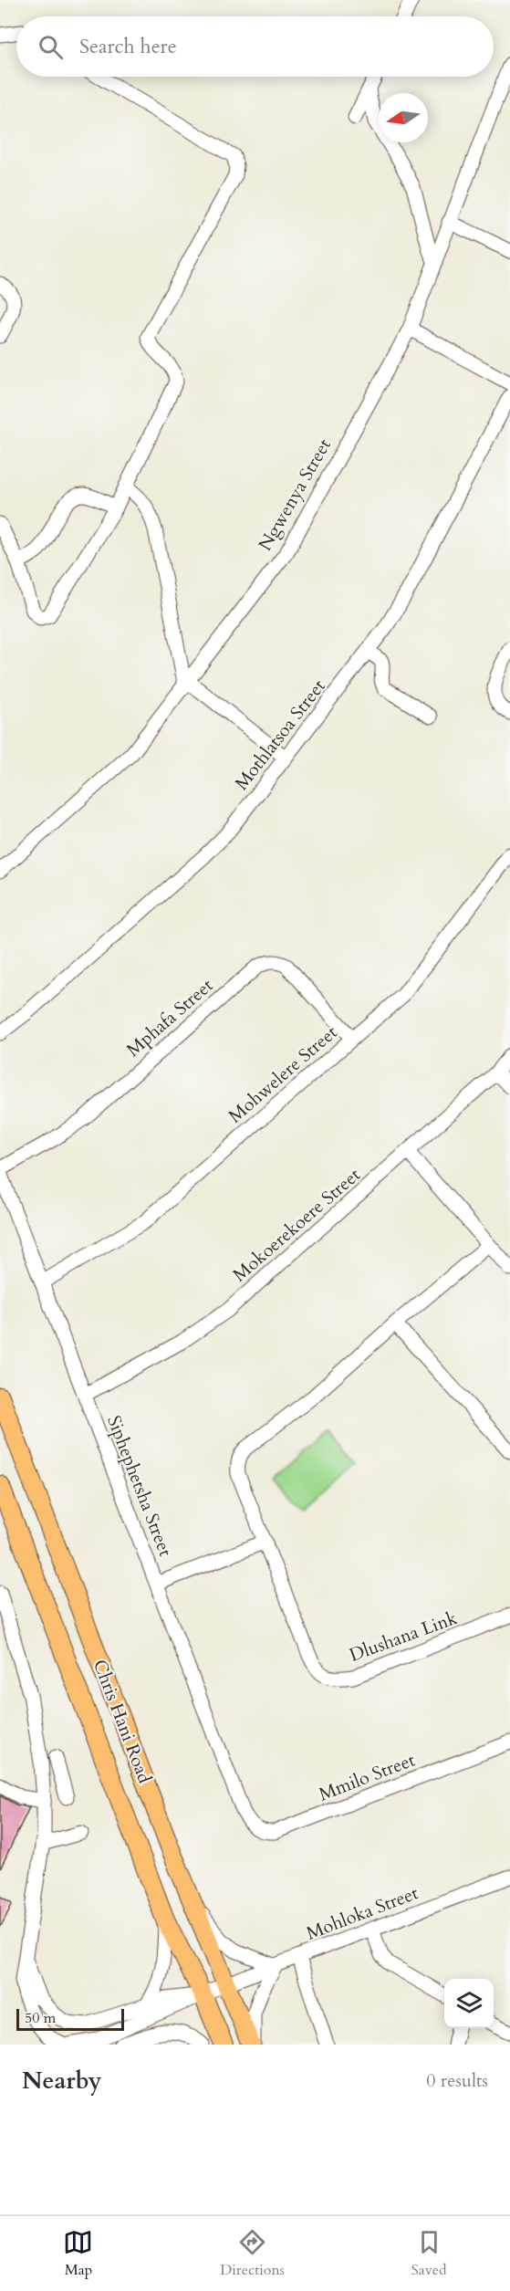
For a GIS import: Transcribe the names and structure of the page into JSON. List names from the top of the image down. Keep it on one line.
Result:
{"streets":{"main road":["Chris Hani Road"],"street":["Ngwenya Street","Mothlatsoa Street","Mphafa Street","Mohwelere Street","Mokoerekoere Street","Siphephetsha Street","Dlushana Link","Mmilo Street","Mohloka Street"]},"crossings":[["Mphafa Street","Mohwelere Street"],["Mphafa Street","Siphephetsha Street"],["Mohwelere Street","Siphephetsha Street"],["Mokoerekoere Street","Siphephetsha Street"],["Siphephetsha Street","Mmilo Street"],["Chris Hani Road","Mohloka Street"]],"scale_bar":"50 m","north":"left","page":{"search":"Search here","scale":"50 m","heading":["Nearby","0 results"],"nav":["Map","Directions","Saved"]}}
